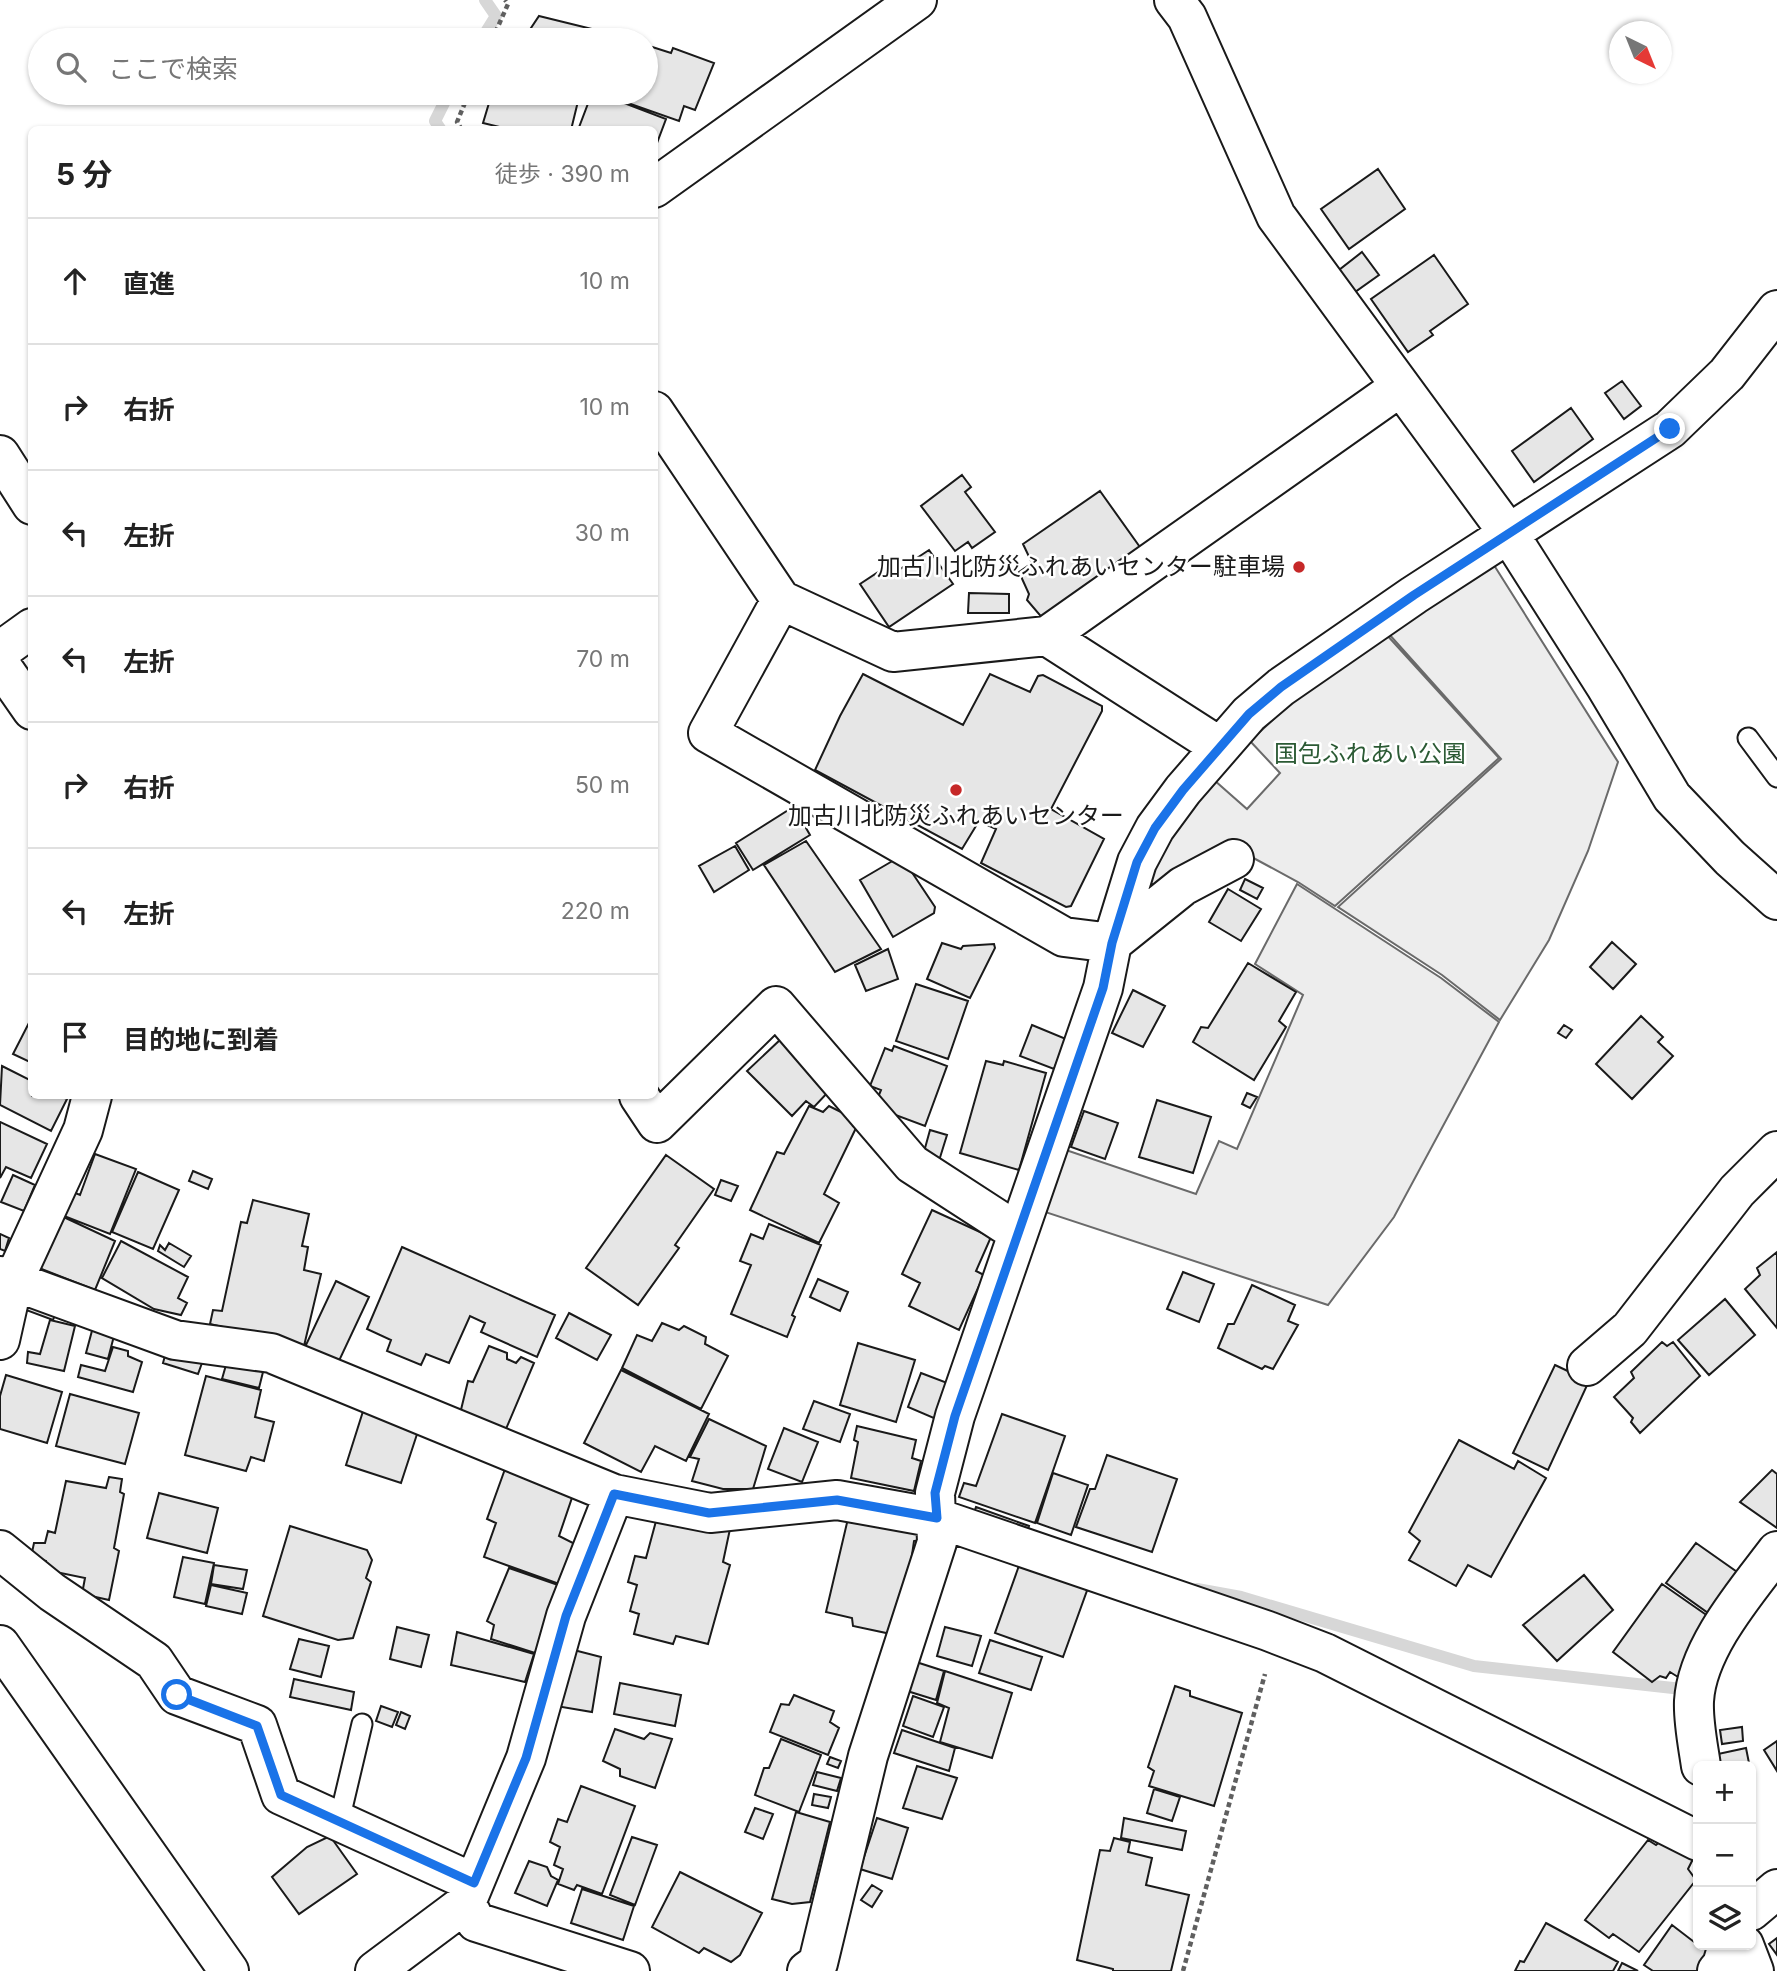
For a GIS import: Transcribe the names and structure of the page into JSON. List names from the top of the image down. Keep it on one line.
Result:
{"parks":["国包ふれあい公園"],"places":["加古川北防災ふれあいセンター駐車場","加古川北防災ふれあいセンター"],"north":"bottom right","page":{"search":"ここで検索","heading":["5 分","徒歩 · 390 m"],"list":[["直進","10 m"],["右折","10 m"],["左折","30 m"],["左折","70 m"],["右折","50 m"],["左折","220 m"],"目的地に到着"],"map_buttons":["+","−"]}}
